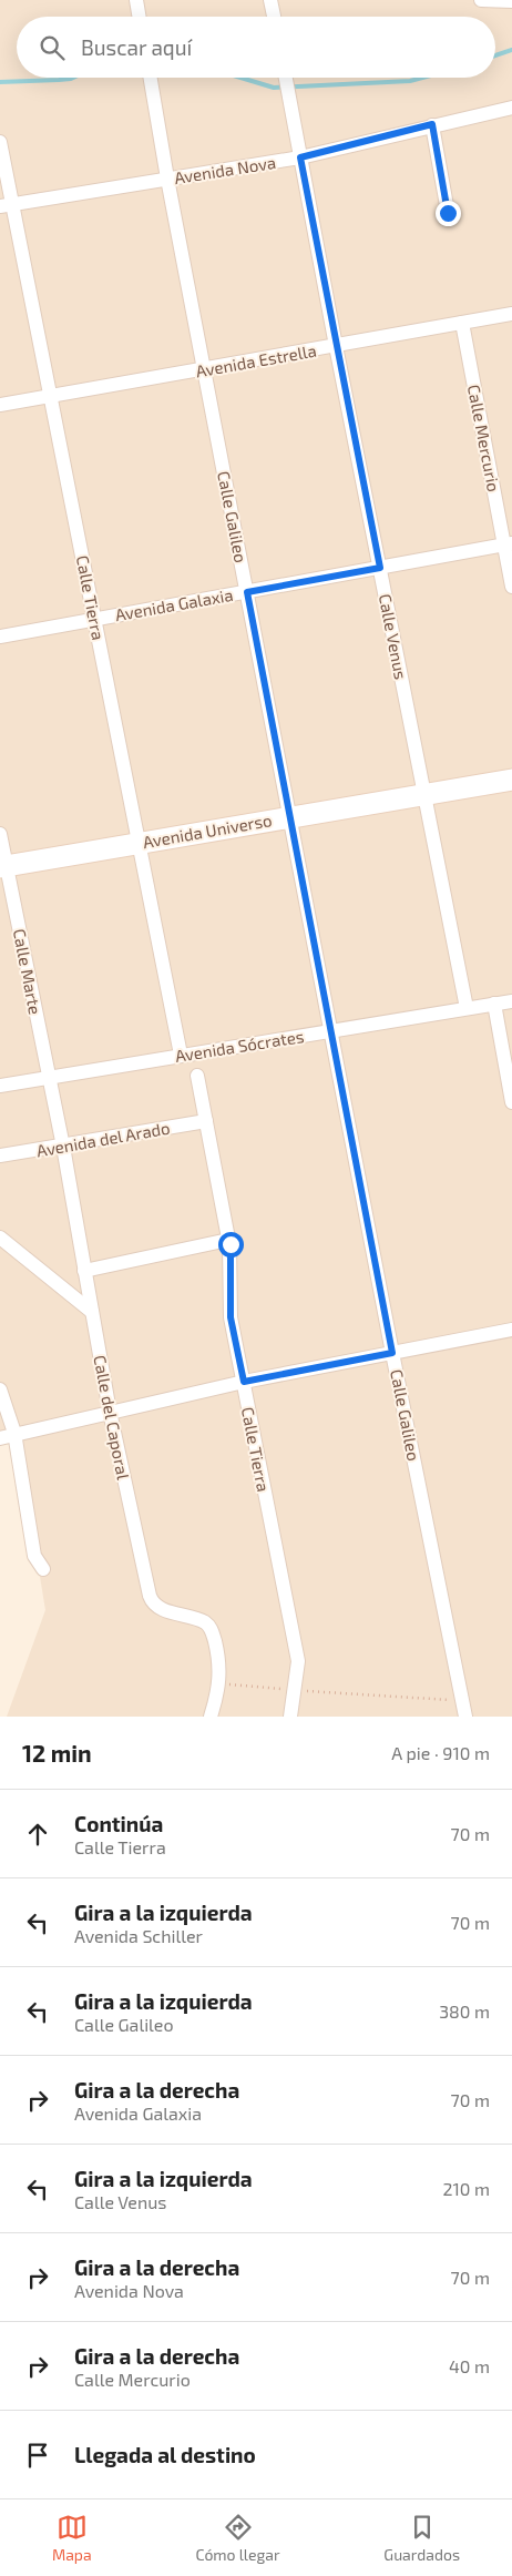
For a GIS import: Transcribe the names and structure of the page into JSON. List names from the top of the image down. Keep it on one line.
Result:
{"streets":{"street":["Avenida Nova","Avenida Estrella","Calle Mercurio","Calle Galileo","Calle Tierra","Avenida Galaxia","Calle Venus","Avenida Universo","Calle Marte","Avenida Sócrates","Avenida del Arado","Calle del Caporal"]},"crossings":[["Avenida Nova","Calle Galileo"],["Avenida Nova","Calle Tierra"],["Avenida Nova","Calle Venus"],["Avenida Estrella","Calle Mercurio"],["Avenida Estrella","Calle Galileo"],["Avenida Estrella","Calle Tierra"],["Avenida Estrella","Calle Venus"],["Calle Mercurio","Avenida Galaxia"],["Calle Galileo","Avenida Galaxia"],["Calle Galileo","Avenida Universo"],["Calle Galileo","Avenida Sócrates"],["Calle Tierra","Avenida Galaxia"],["Calle Tierra","Avenida Universo"],["Calle Tierra","Avenida Sócrates"],["Calle Tierra","Avenida del Arado"],["Avenida Galaxia","Calle Venus"],["Calle Venus","Avenida Universo"],["Calle Venus","Avenida Sócrates"],["Avenida Universo","Calle Marte"],["Calle Marte","Avenida Sócrates"],["Calle Marte","Calle del Caporal"],["Avenida Sócrates","Calle del Caporal"],["Avenida del Arado","Calle del Caporal"]],"page":{"search":"Buscar aquí","heading":["12 min","A pie · 910 m"],"list":[["Continúa","Calle Tierra","70 m"],["Gira a la izquierda","Avenida Schiller","70 m"],["Gira a la izquierda","Calle Galileo","380 m"],["Gira a la derecha","Avenida Galaxia","70 m"],["Gira a la izquierda","Calle Venus","210 m"],["Gira a la derecha","Avenida Nova","70 m"],["Gira a la derecha","Calle Mercurio","40 m"],"Llegada al destino"],"nav":["Mapa","Cómo llegar","Guardados"]}}
